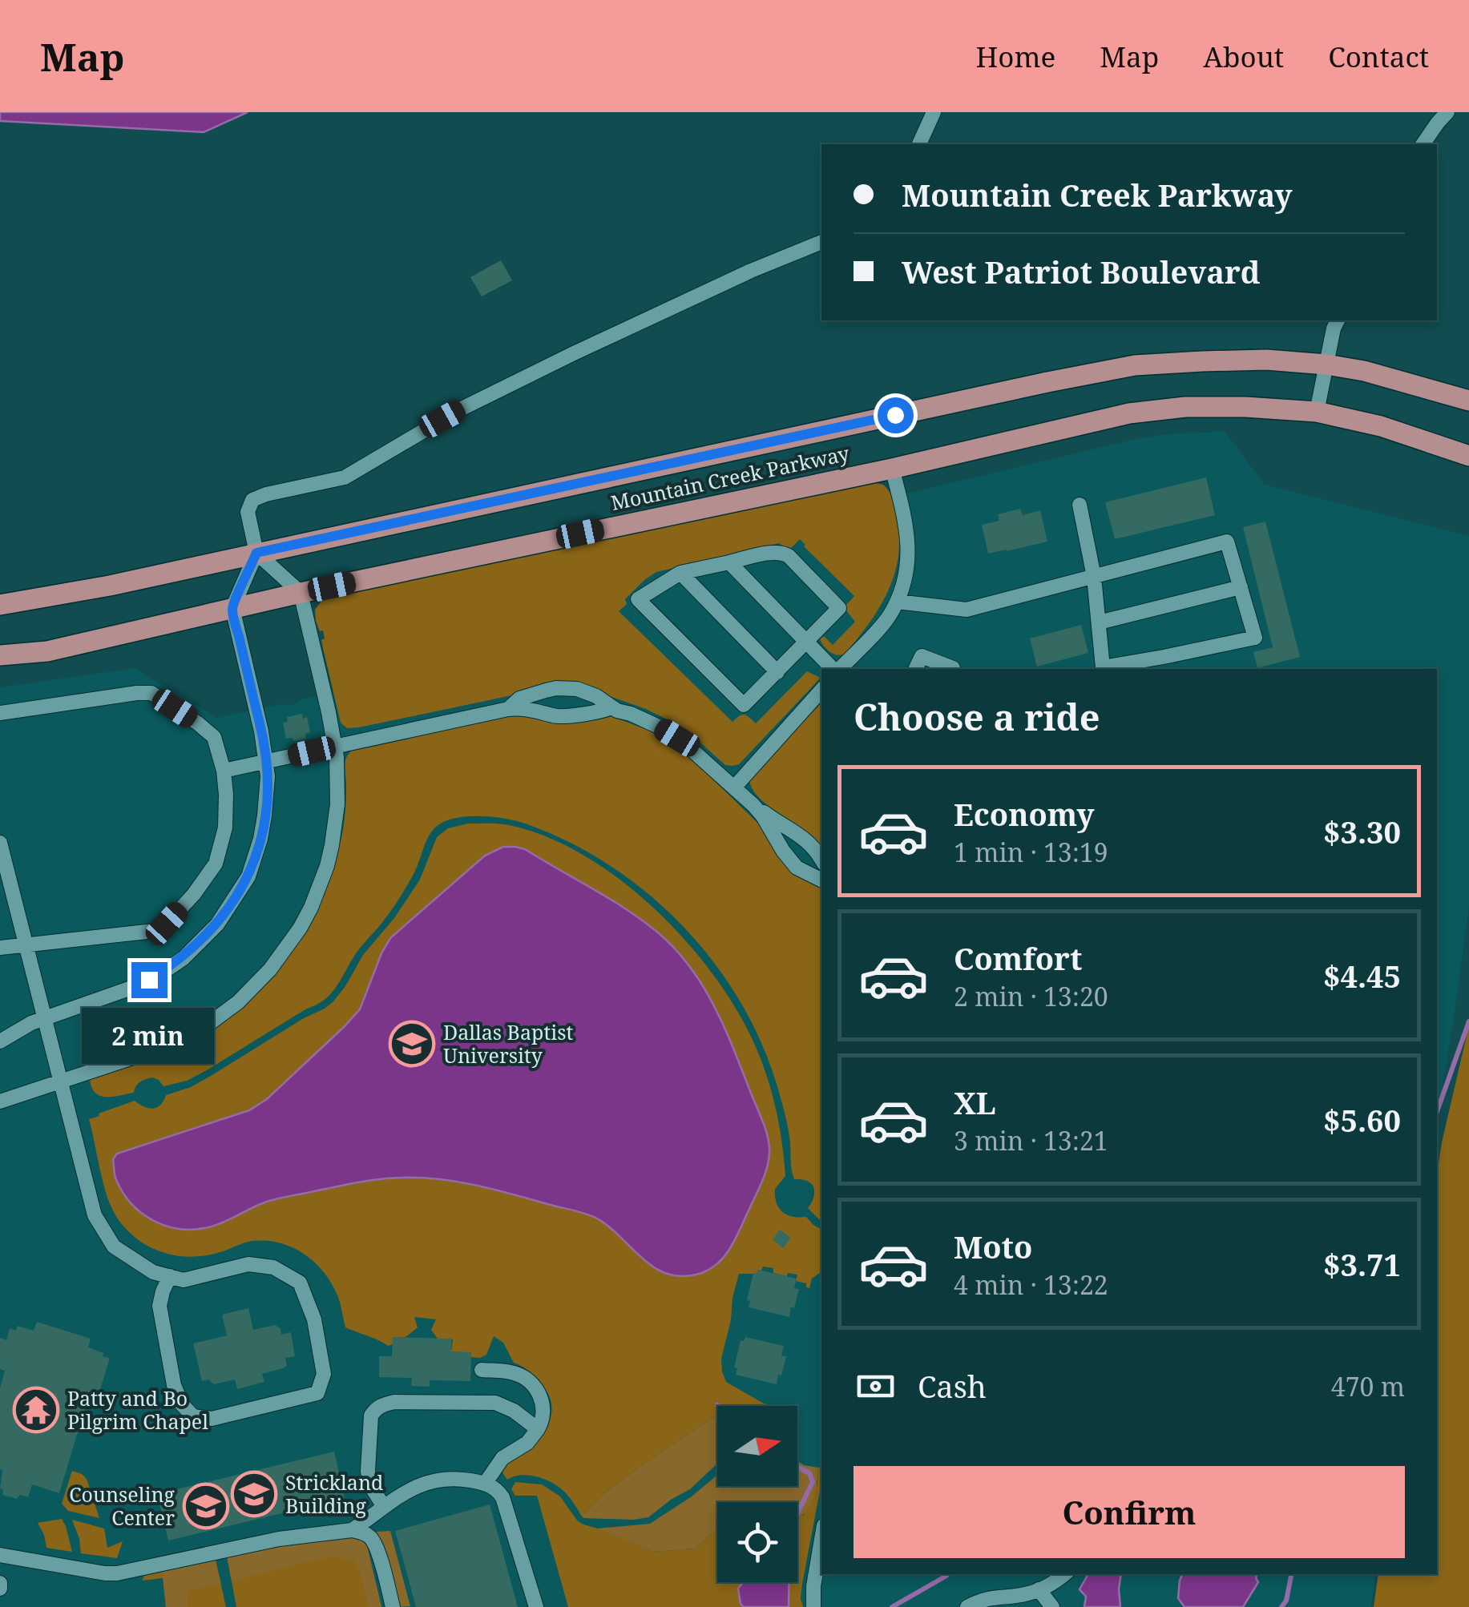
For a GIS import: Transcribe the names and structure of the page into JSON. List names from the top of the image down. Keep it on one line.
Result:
{"streets":{"main road":["Mountain Creek Parkway"]},"places":{"school or university":["Dallas Baptist University","Strickland Building","Counseling Center"],"temple":["Patty and Bo Pilgrim Chapel"]},"north":"right","page":{"header":"Map","nav":["Home","Map","About","Contact"],"banner":["Mountain Creek Parkway","West Patriot Boulevard"],"heading":"Choose a ride","list":[{"name":"Economy","note":"1 min · 13:19","value":"$3.30"},{"name":"Comfort","note":"2 min · 13:20","value":"$4.45"},{"name":"XL","note":"3 min · 13:21","value":"$5.60"},{"name":"Moto","note":"4 min · 13:22","value":"$3.71"}],"bubble":"2 min","pay":["Cash","470 m"],"buttons":"Confirm"}}
